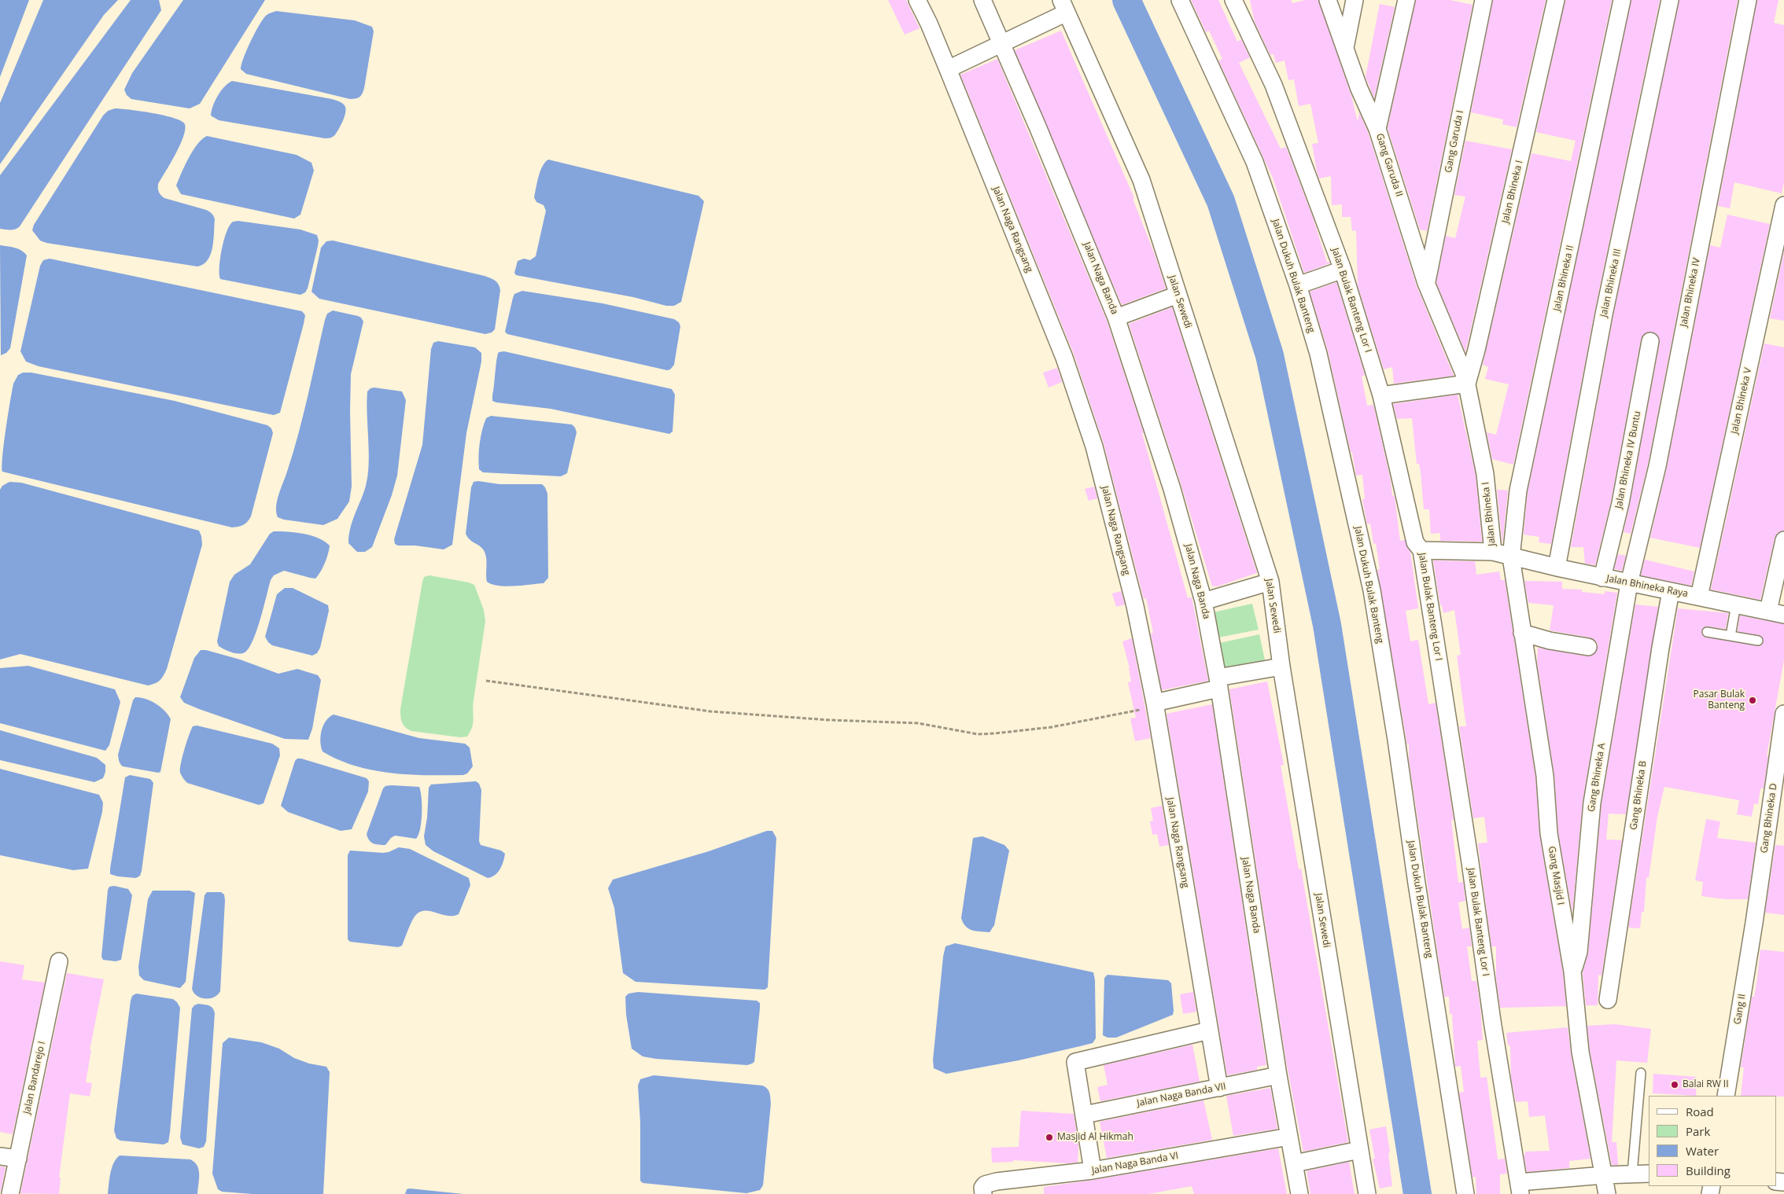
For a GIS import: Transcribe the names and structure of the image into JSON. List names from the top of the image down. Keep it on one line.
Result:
{"streets":{"street":["Gang Garuda I","Gang Garuda II","Jalan Bhineka I","Jalan Naga Rangsang","Jalan Dukuh Bulak Banteng","Jalan Naga Banda","Jalan Bhineka II","Jalan Bhineka III","Jalan Bhineka IV","Jalan Bulak Banteng Lor I","Jalan Sewedi","Jalan Bhineka V","Jalan Bhineka IV Buntu","Jalan Bhineka Raya","Gang Bhineka A","Gang Bhineka B","Gang Bhineka D","Gang Masjid I","Gang II","Jalan Bandarejo I","Jalan Naga Banda VII","Jalan Naga Banda VI"]},"crossings":[["Gang Garuda I","Gang Garuda II"],["Gang Garuda I","Jalan Bhineka I"],["Gang Garuda II","Jalan Bhineka I"],["Jalan Bhineka I","Jalan Bhineka Raya"],["Jalan Naga Rangsang","Jalan Naga Banda VII"],["Jalan Naga Banda","Jalan Naga Banda VII"],["Jalan Naga Banda","Jalan Naga Banda VI"],["Jalan Bhineka II","Jalan Bhineka Raya"],["Jalan Bhineka II","Gang Masjid I"],["Jalan Bhineka III","Jalan Bhineka Raya"],["Jalan Bhineka IV","Jalan Bhineka Raya"],["Jalan Bhineka IV","Gang Bhineka A"],["Jalan Bulak Banteng Lor I","Jalan Bhineka Raya"],["Jalan Bhineka V","Jalan Bhineka Raya"],["Jalan Bhineka IV Buntu","Jalan Bhineka Raya"],["Jalan Bhineka Raya","Gang Bhineka A"],["Jalan Bhineka Raya","Gang Bhineka B"],["Jalan Bhineka Raya","Gang Masjid I"],["Gang Bhineka A","Gang Masjid I"],["Gang Bhineka D","Gang II"]],"places":["Pasar Bulak Banteng","Balai RW II","Masjid Al Hikmah"],"legend":["Road","Park","Water","Building"]}
